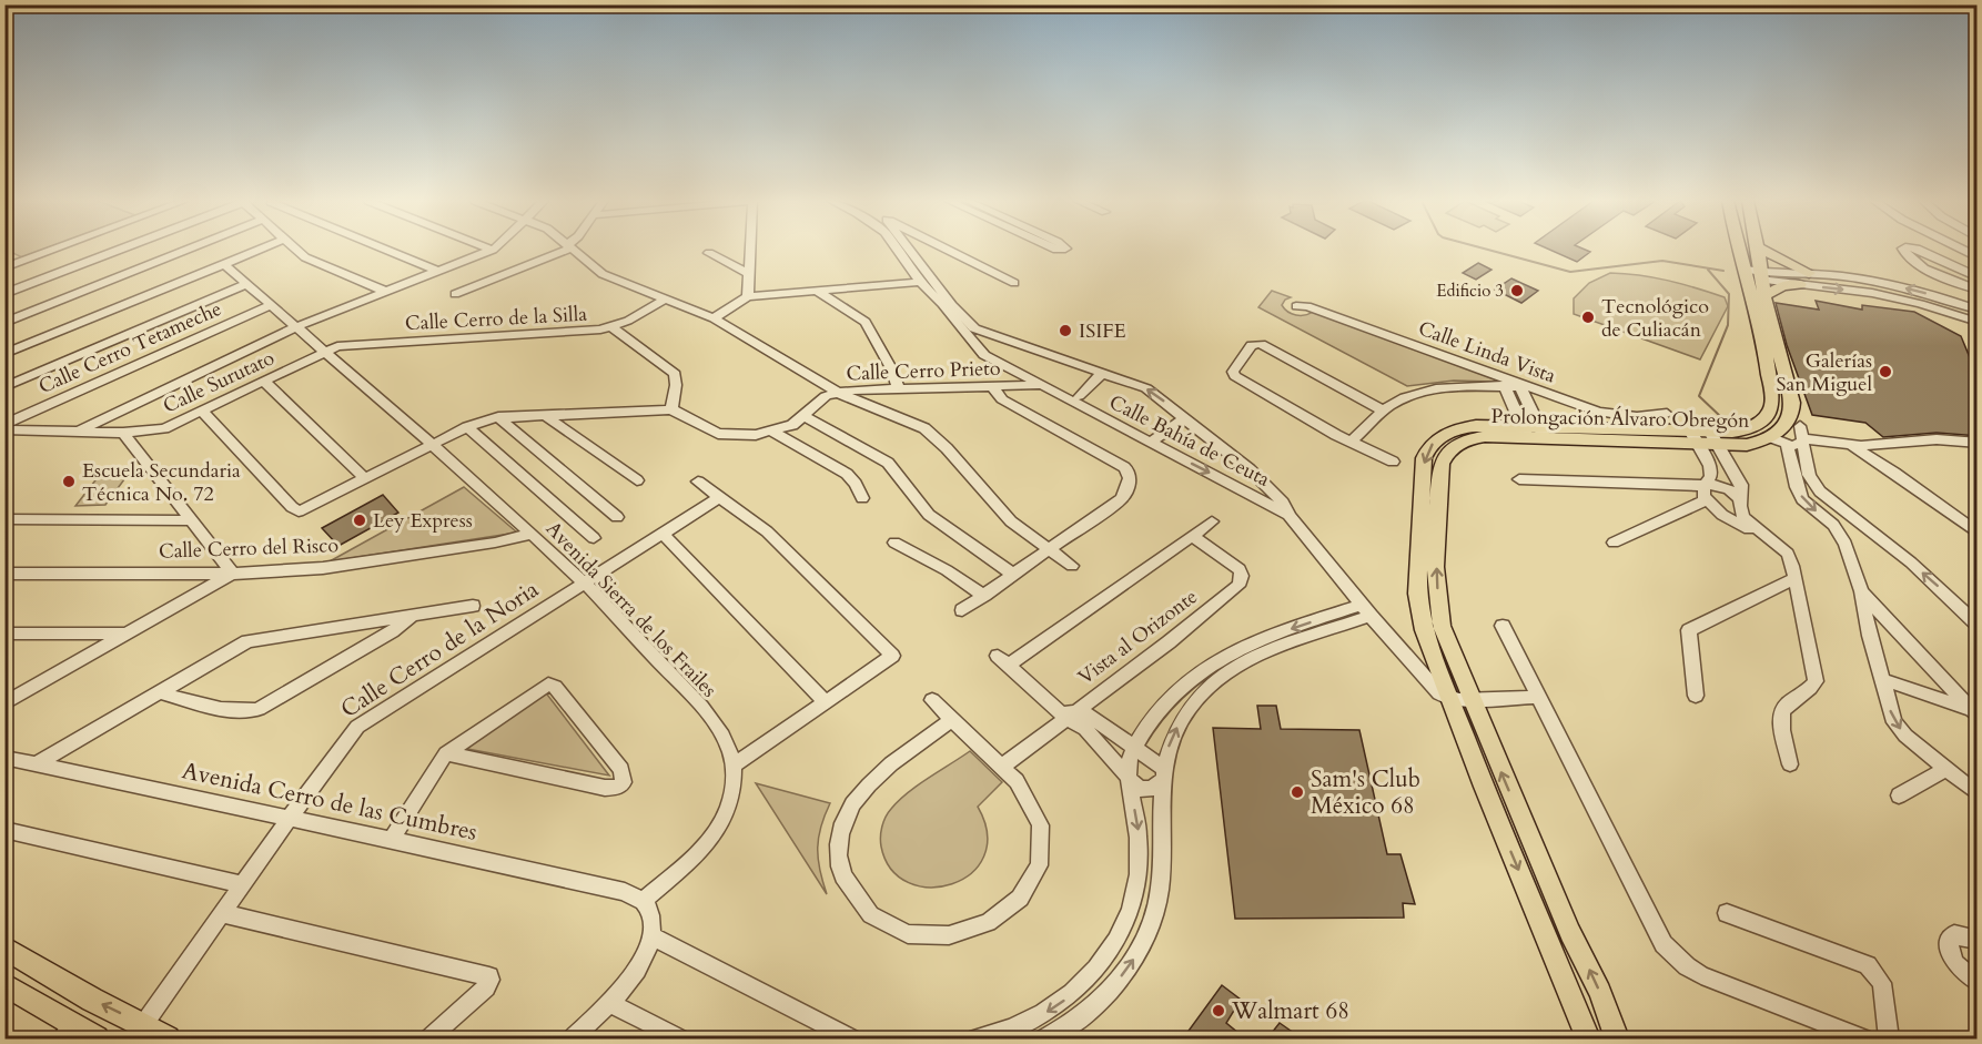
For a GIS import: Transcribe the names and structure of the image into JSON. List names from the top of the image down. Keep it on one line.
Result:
{"streets":{"main road":["Prolongación Álvaro Obregón"],"street":["Calle Cerro de la Silla","Calle Cerro Tetameche","Calle Linda Vista","Calle Cerro Prieto","Calle Surutato","Calle Bahía de Ceuta","Calle Cerro del Risco","Avenida Sierra de los Frailes","Vista al Orizonte","Calle Cerro de la Noria","Avenida Cerro de las Cumbres"]},"crossings":[["Calle Cerro de la Silla","Calle Surutato"],["Calle Cerro de la Silla","Avenida Sierra de los Frailes"],["Calle Cerro Tetameche","Avenida Sierra de los Frailes"],["Calle Cerro Prieto","Calle Bahía de Ceuta"],["Calle Surutato","Avenida Sierra de los Frailes"],["Prolongación Álvaro Obregón","Calle Bahía de Ceuta"],["Calle Cerro del Risco","Avenida Sierra de los Frailes"],["Avenida Sierra de los Frailes","Calle Cerro de la Noria"],["Avenida Sierra de los Frailes","Avenida Cerro de las Cumbres"],["Calle Cerro de la Noria","Avenida Cerro de las Cumbres"]],"places":["Edificio 3","Tecnológico de Culiacán","ISIFE","Galerías San Miguel","Escuela Secundaria Técnica No. 72","Ley Express","Sam's Club México 68","Walmart 68"]}
